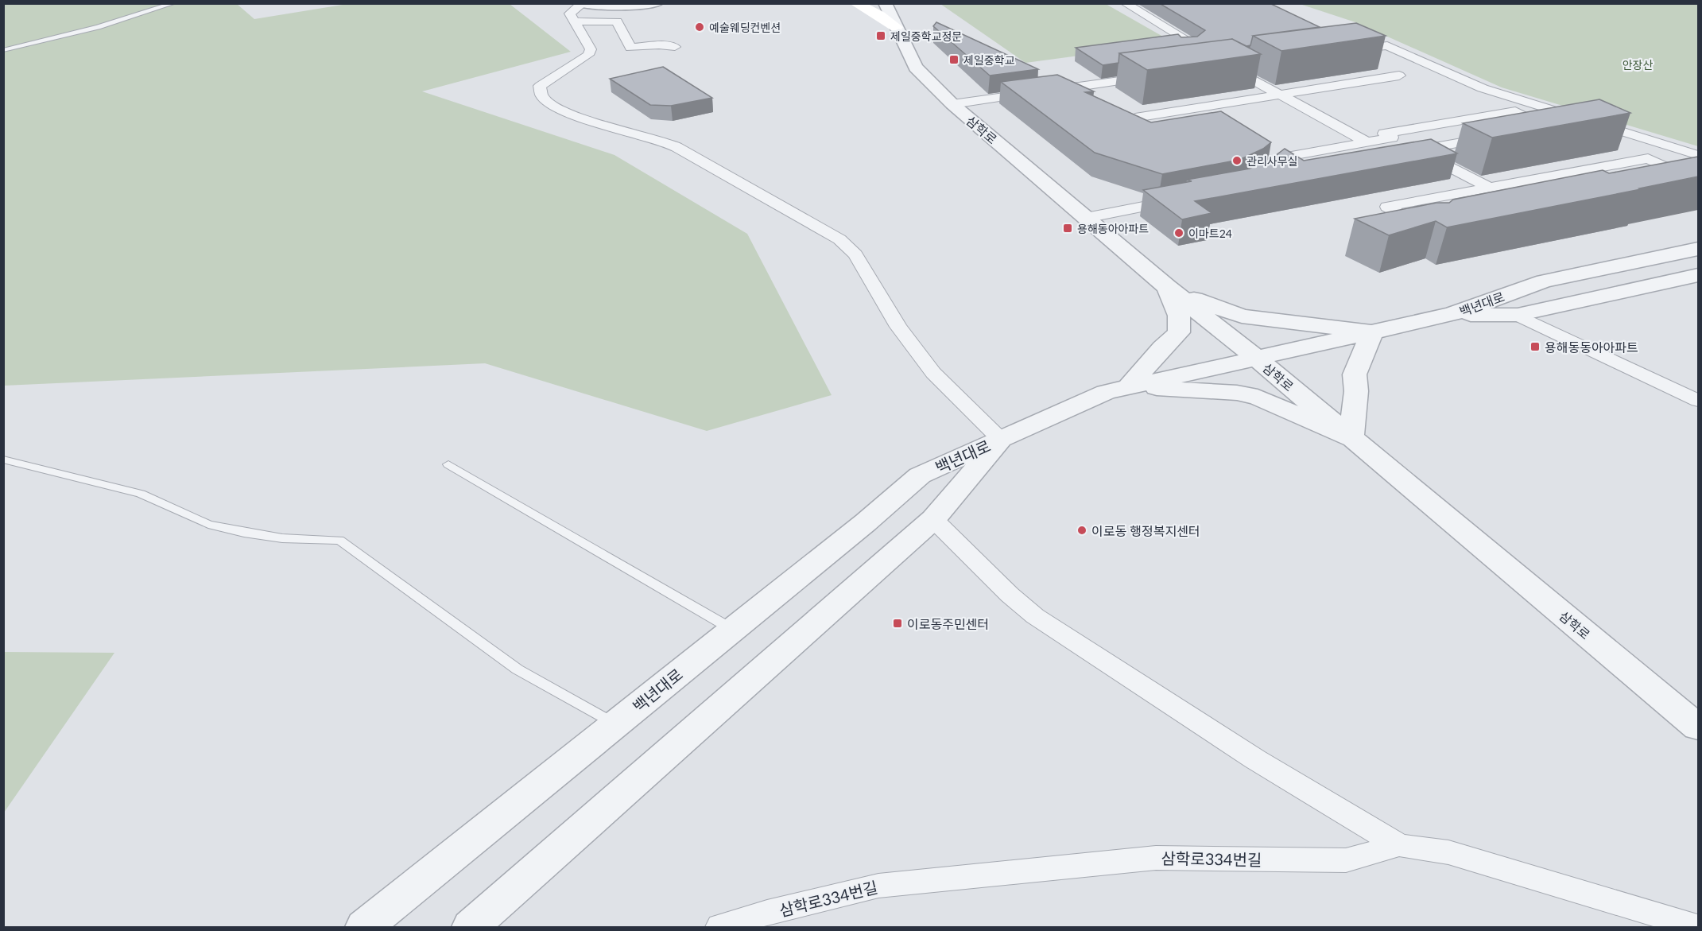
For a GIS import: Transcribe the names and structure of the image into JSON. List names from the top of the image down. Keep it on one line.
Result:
{"streets":{"street":["삼학로","백년대로","삼학로334번길"]},"parks":["안장산"],"places":{"other":["예술웨딩컨벤션","관리사무실","이마트24","이로동 행정복지센터"],"transit":["제일중학교정문","제일중학교","용해동아아파트","용해동동아아파트","이로동주민센터"]}}
